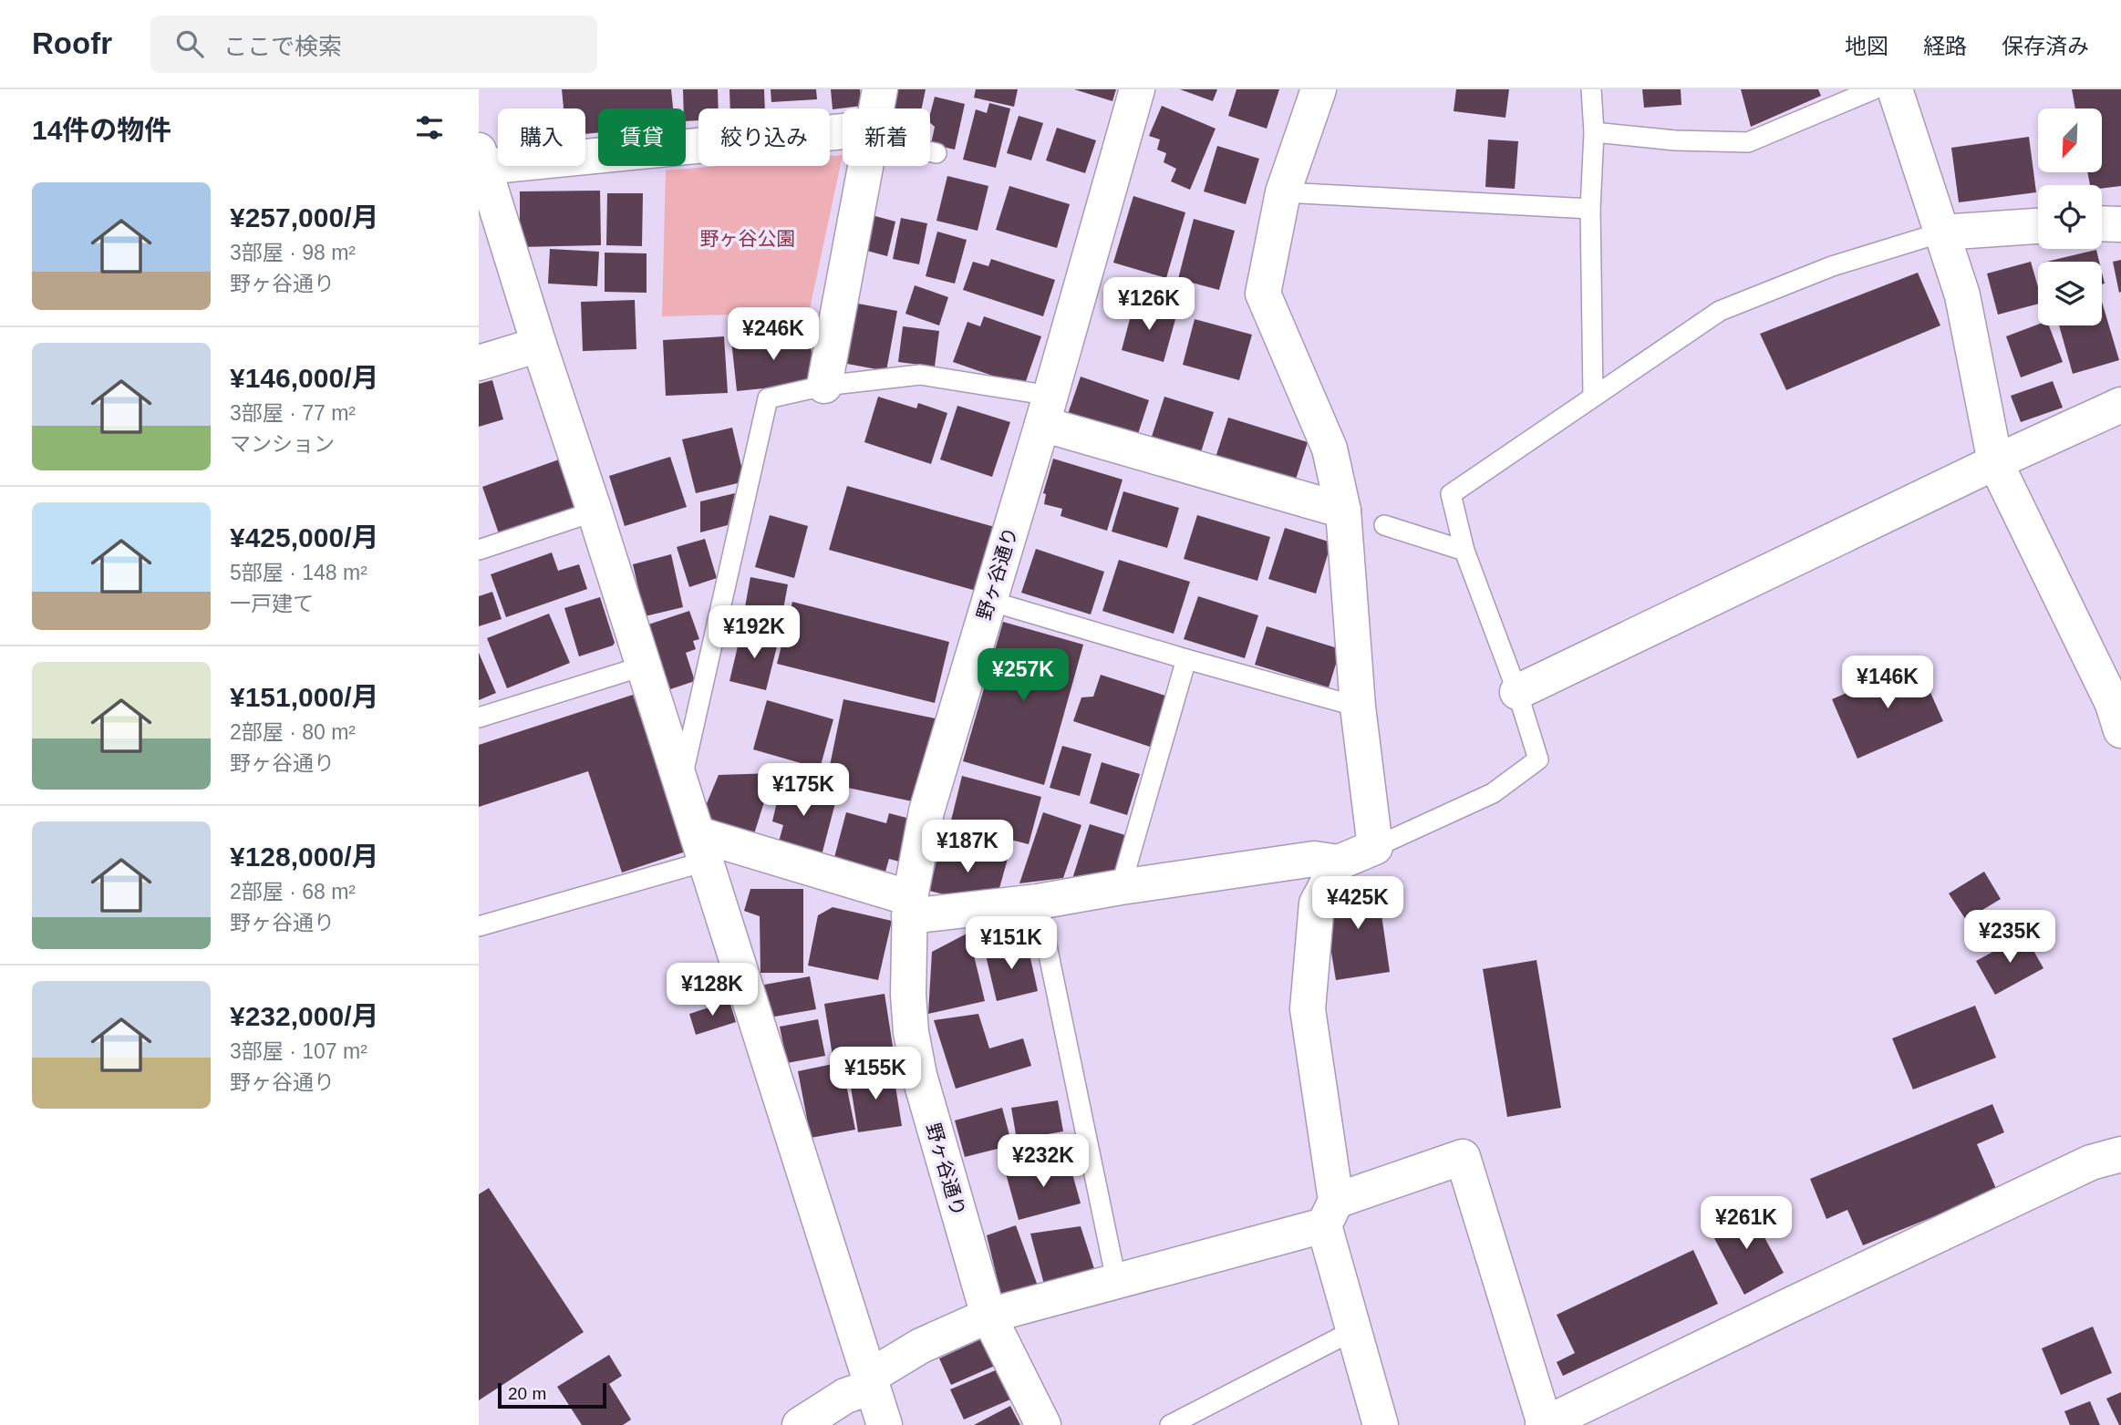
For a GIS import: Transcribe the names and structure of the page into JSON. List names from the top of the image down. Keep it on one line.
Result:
{"streets":{"street":["野ヶ谷通り"]},"parks":["野ヶ谷公園"],"scale_bar":"20 m","north":"bottom left","page":{"header":"Roofr","search":"ここで検索","nav":["地図","経路","保存済み"],"heading":"14件の物件","chip":["購入","賃貸","絞り込み","新着"],"list":[{"name":"¥257,000/月","note":"3部屋 · 98 m² · 野ヶ谷通り"},{"name":"¥146,000/月","note":"3部屋 · 77 m² · マンション"},{"name":"¥425,000/月","note":"5部屋 · 148 m² · 一戸建て"},{"name":"¥151,000/月","note":"2部屋 · 80 m² · 野ヶ谷通り"},{"name":"¥128,000/月","note":"2部屋 · 68 m² · 野ヶ谷通り"},{"name":"¥232,000/月","note":"3部屋 · 107 m² · 野ヶ谷通り"}],"price":["¥126K","¥246K","¥192K","¥257K","¥146K","¥175K","¥187K","¥425K","¥235K","¥151K","¥128K","¥155K","¥232K","¥261K"],"scale":"20 m"}}
